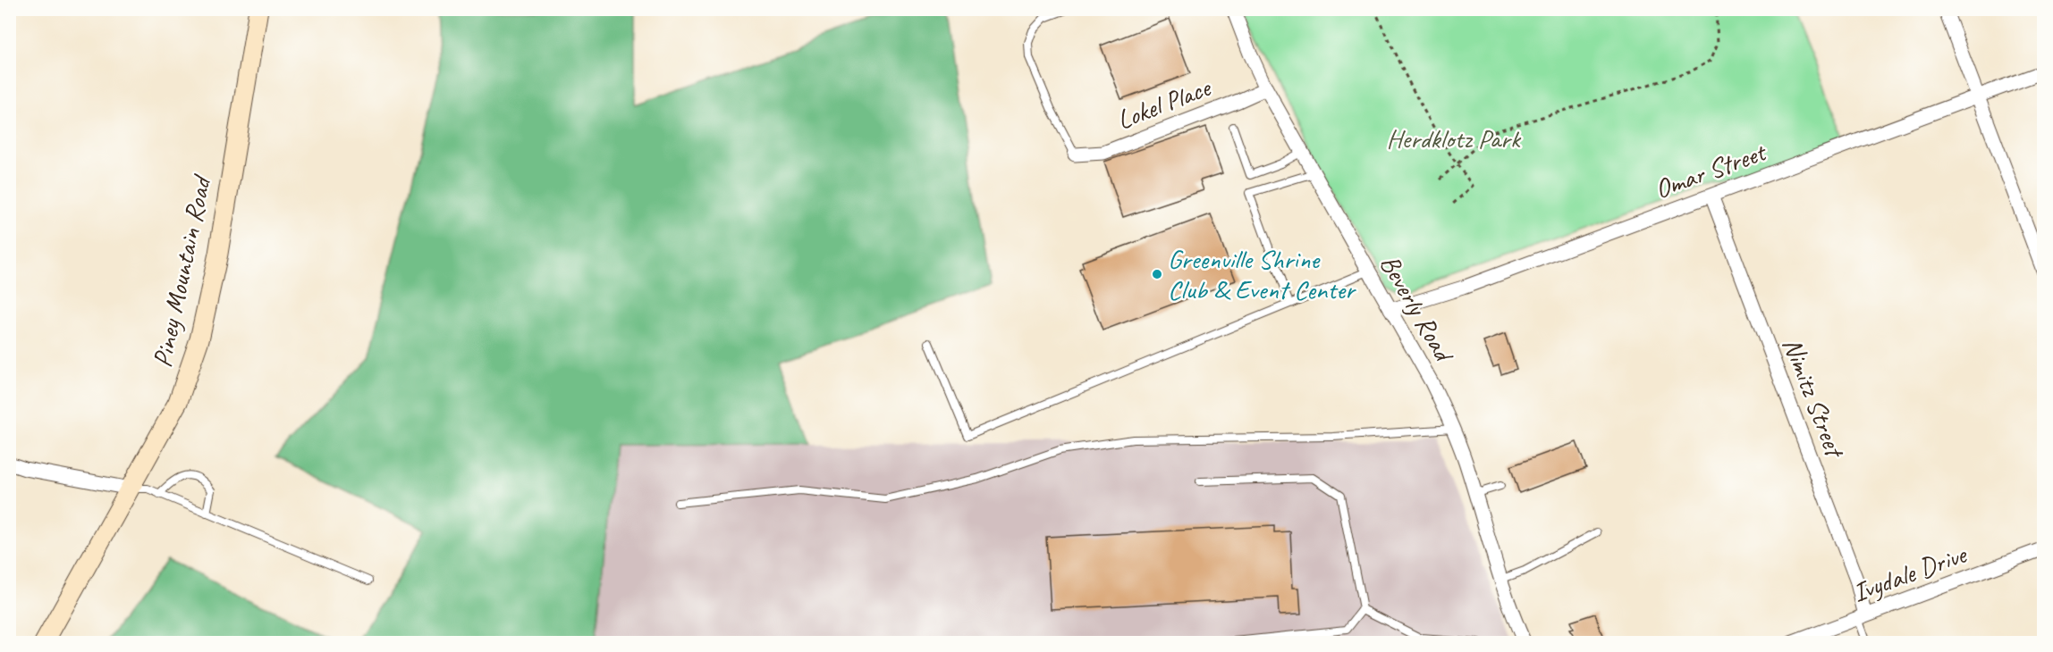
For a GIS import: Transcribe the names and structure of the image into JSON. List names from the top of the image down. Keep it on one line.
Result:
{"streets":{"street":["Lokel Place","Omar Street","Piney Mountain Road","Beverly Road","Nimitz Street","Ivydale Drive"]},"crossings":[["Lokel Place","Beverly Road"],["Omar Street","Beverly Road"],["Omar Street","Nimitz Street"],["Nimitz Street","Ivydale Drive"]],"parks":["Herdklotz Park"],"places":["Greenville Shrine Club & Event Center"]}
